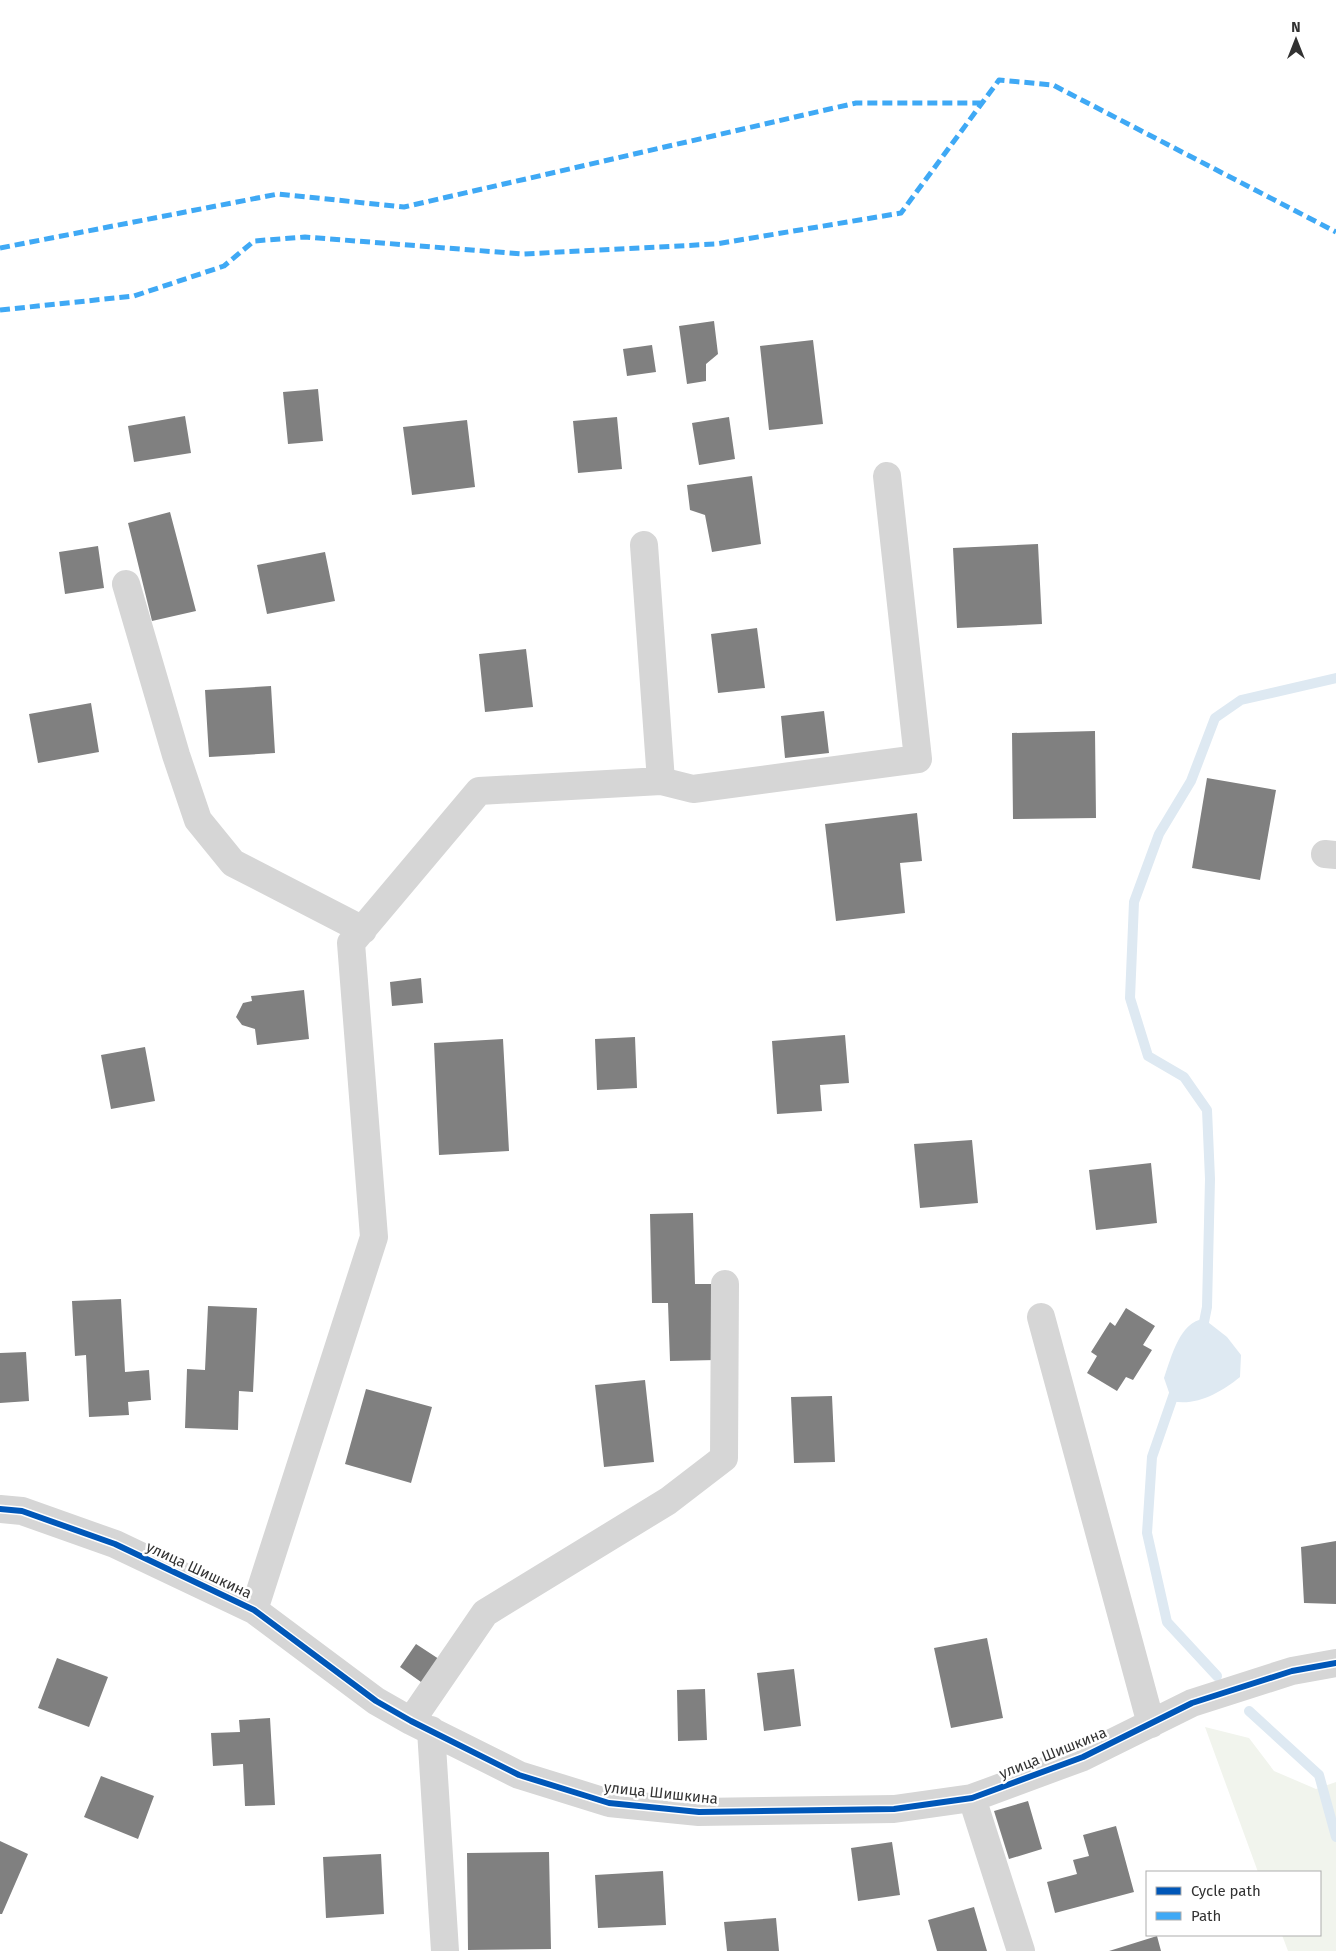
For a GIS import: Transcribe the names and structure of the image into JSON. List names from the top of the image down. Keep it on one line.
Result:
{"streets":{"street":["улица Шишкина"]},"legend":["Cycle path","Path"],"north":"top"}
